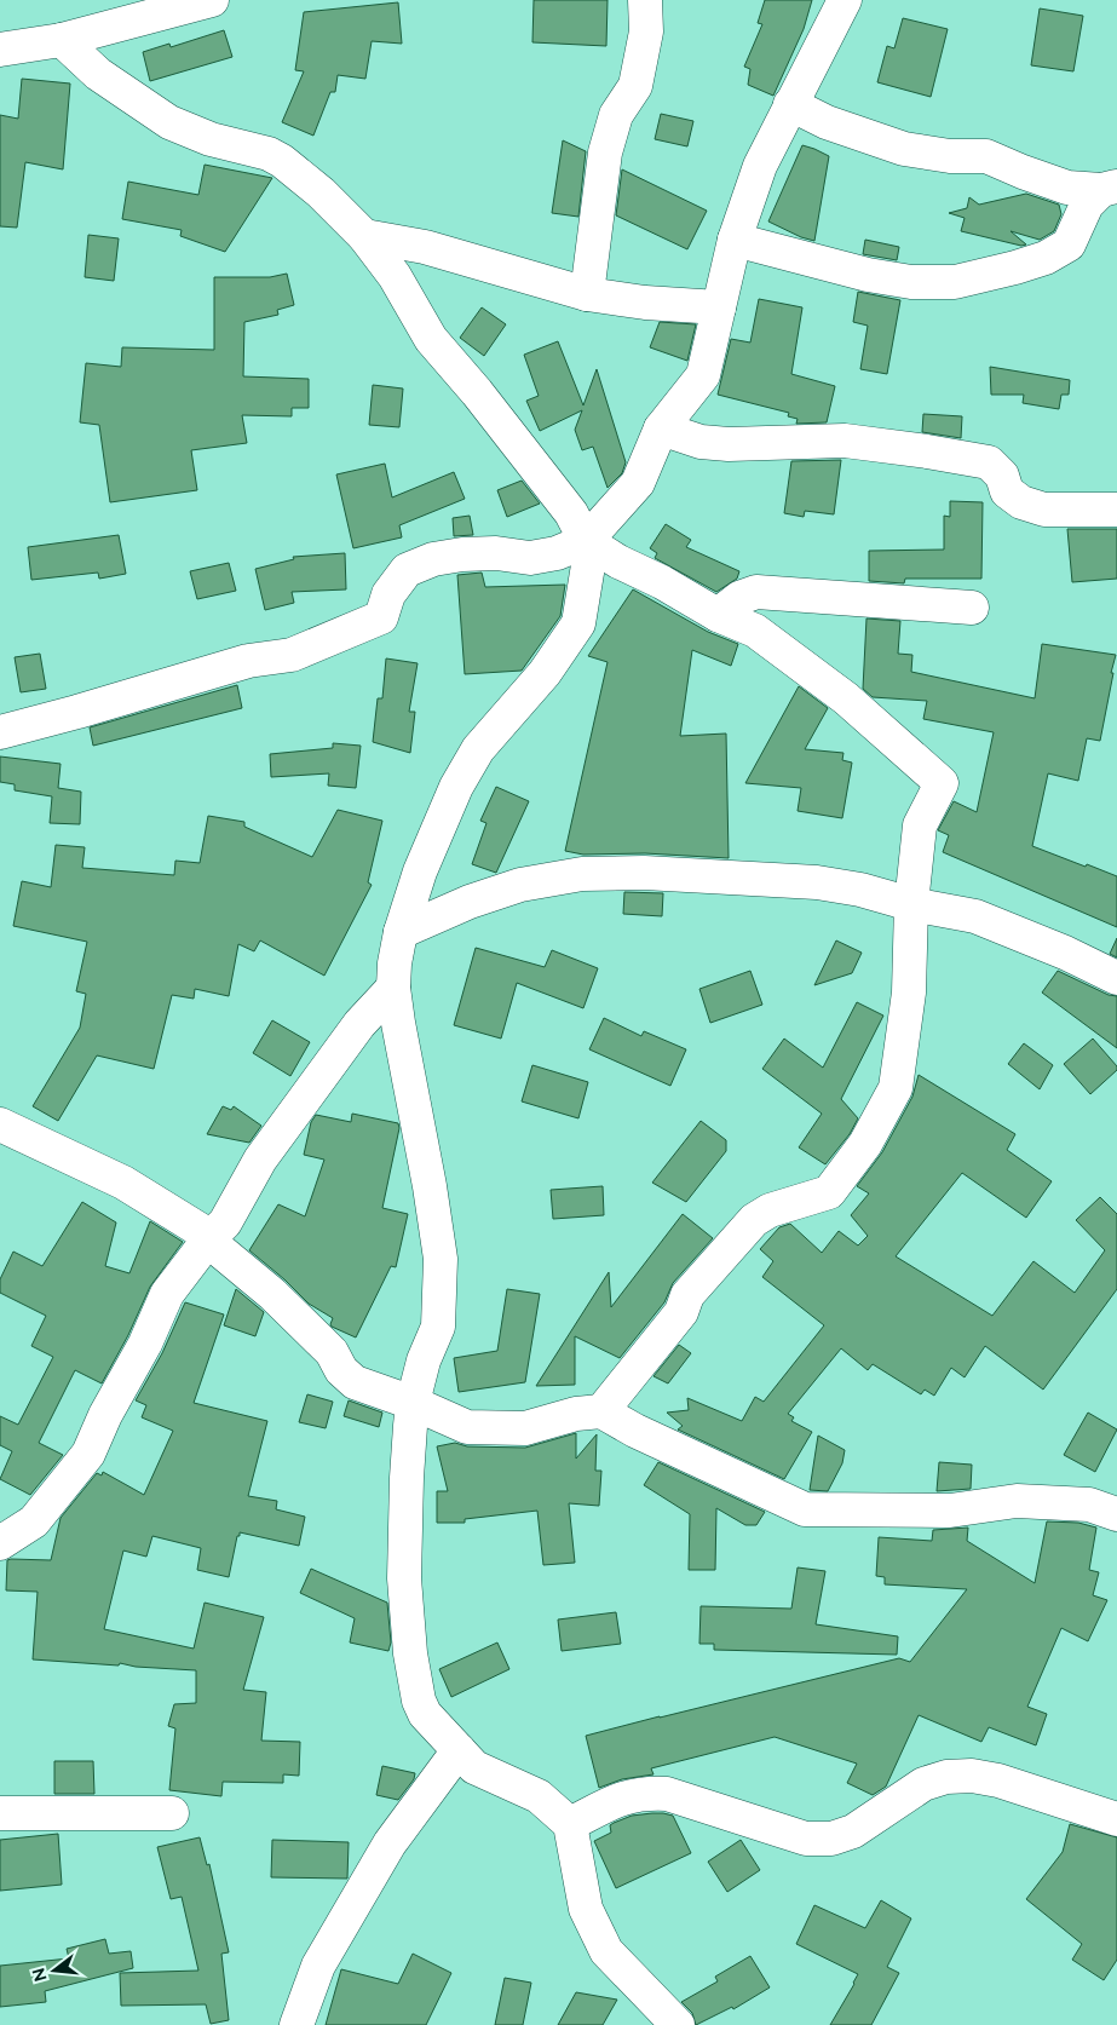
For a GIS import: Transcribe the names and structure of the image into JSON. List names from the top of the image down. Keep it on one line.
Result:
{"north":"left"}
